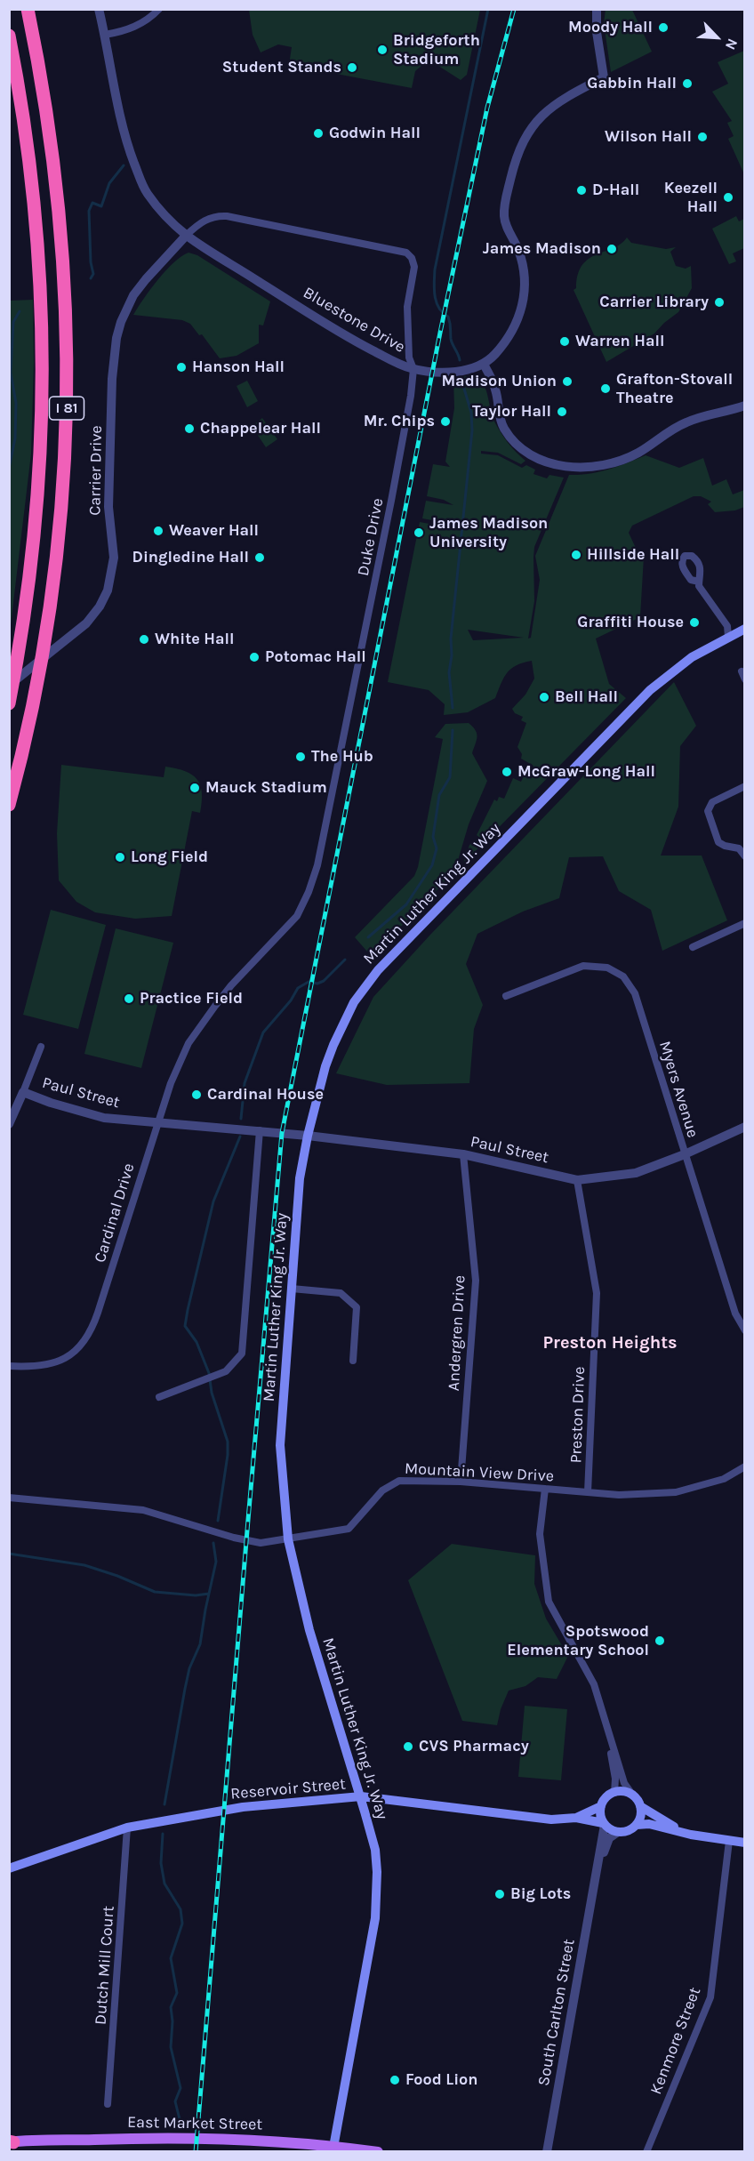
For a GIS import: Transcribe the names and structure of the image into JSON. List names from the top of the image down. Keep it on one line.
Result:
{"streets":{"highway":["I 81"],"main road":["Martin Luther King Jr. Way","Reservoir Street","East Market Street"],"street":["Bluestone Drive","Carrier Drive","Duke Drive","Myers Avenue","Paul Street","Cardinal Drive","Andergren Drive","Preston Drive","Mountain View Drive","Dutch Mill Court","South Carlton Street","Kenmore Street"]},"crossings":[["Bluestone Drive","Carrier Drive"],["Bluestone Drive","Duke Drive"],["Carrier Drive","Duke Drive"],["Duke Drive","Cardinal Drive"],["Martin Luther King Jr. Way","Paul Street"],["Martin Luther King Jr. Way","Mountain View Drive"],["Martin Luther King Jr. Way","Reservoir Street"],["Martin Luther King Jr. Way","East Market Street"],["Myers Avenue","Paul Street"],["Paul Street","Cardinal Drive"],["Paul Street","Andergren Drive"],["Paul Street","Preston Drive"],["Andergren Drive","Mountain View Drive"],["Preston Drive","Mountain View Drive"],["Reservoir Street","Dutch Mill Court"],["Reservoir Street","South Carlton Street"]],"districts":["Preston Heights"],"places":["Moody Hall","Bridgeforth Stadium","Student Stands","Gabbin Hall","Godwin Hall","Wilson Hall","D-Hall","Keezell Hall","James Madison","Carrier Library","Warren Hall","Hanson Hall","Madison Union","Grafton-Stovall Theatre","Taylor Hall","Mr. Chips","Chappelear Hall","Weaver Hall","James Madison University","Hillside Hall","Dingledine Hall","Graffiti House","White Hall","Potomac Hall","Bell Hall","The Hub","McGraw-Long Hall","Mauck Stadium","Long Field","Practice Field","Cardinal House","Spotswood Elementary School","CVS Pharmacy","Big Lots","Food Lion"],"north":"bottom right"}
